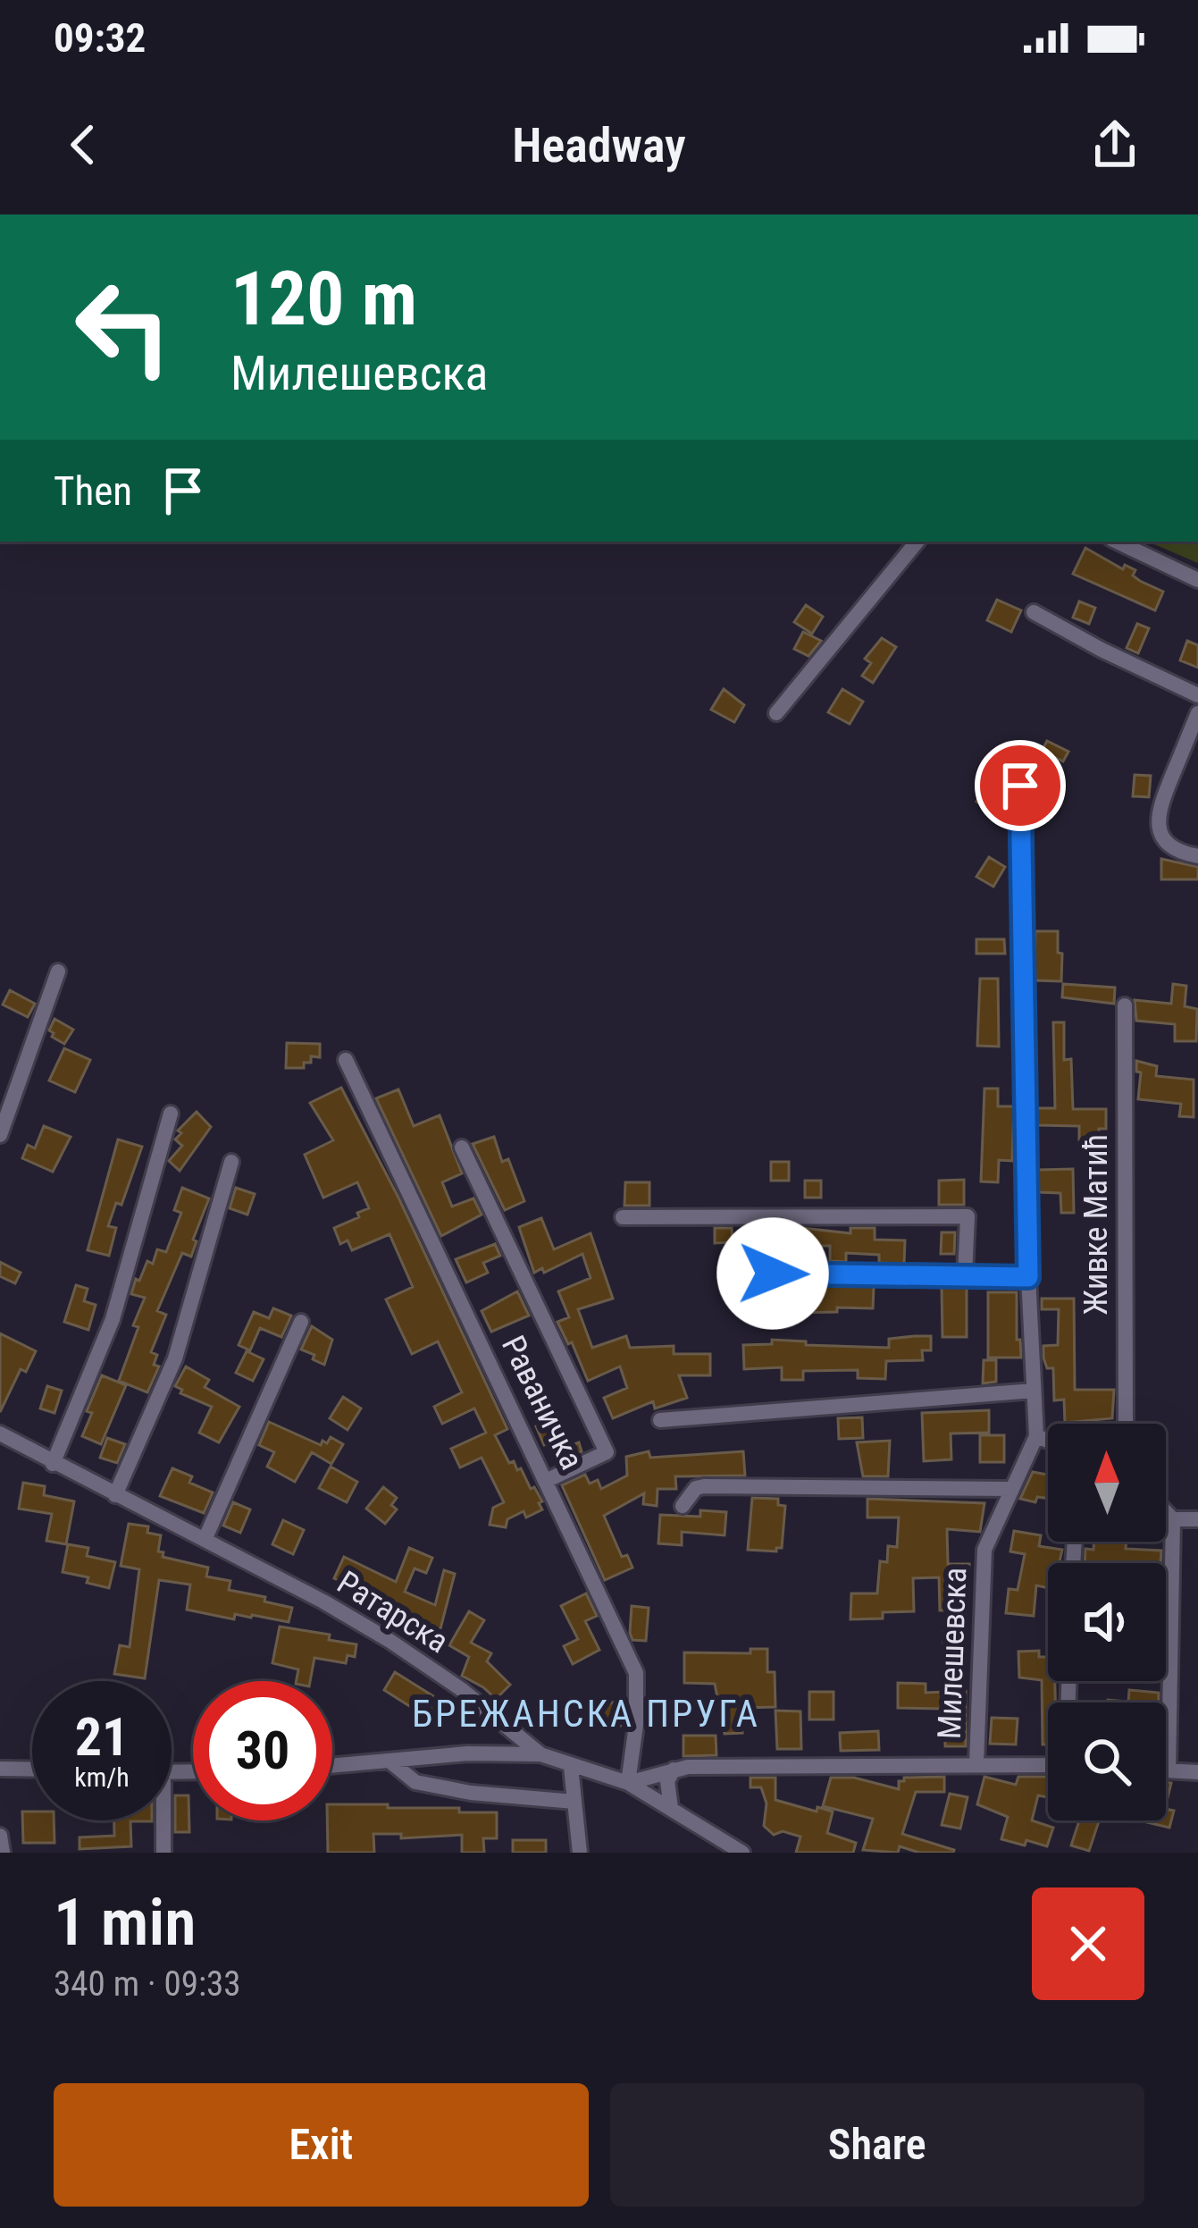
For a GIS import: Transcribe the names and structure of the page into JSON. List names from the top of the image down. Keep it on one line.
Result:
{"streets":{"street":["Живке Матић","Раваничка","Ратарска","Милешевска"]},"crossings":[["Раваничка","Ратарска"]],"districts":["БРЕЖАНСКА ПРУГА"],"north":"top","page":{"status":"09:32","header":"Headway","turn":["120 m","Милешевска"],"then":"Then","speed":"21 km/h","limit":"30","heading":["1 min","340 m · 09:33"],"buttons":["Exit","Share"]}}
